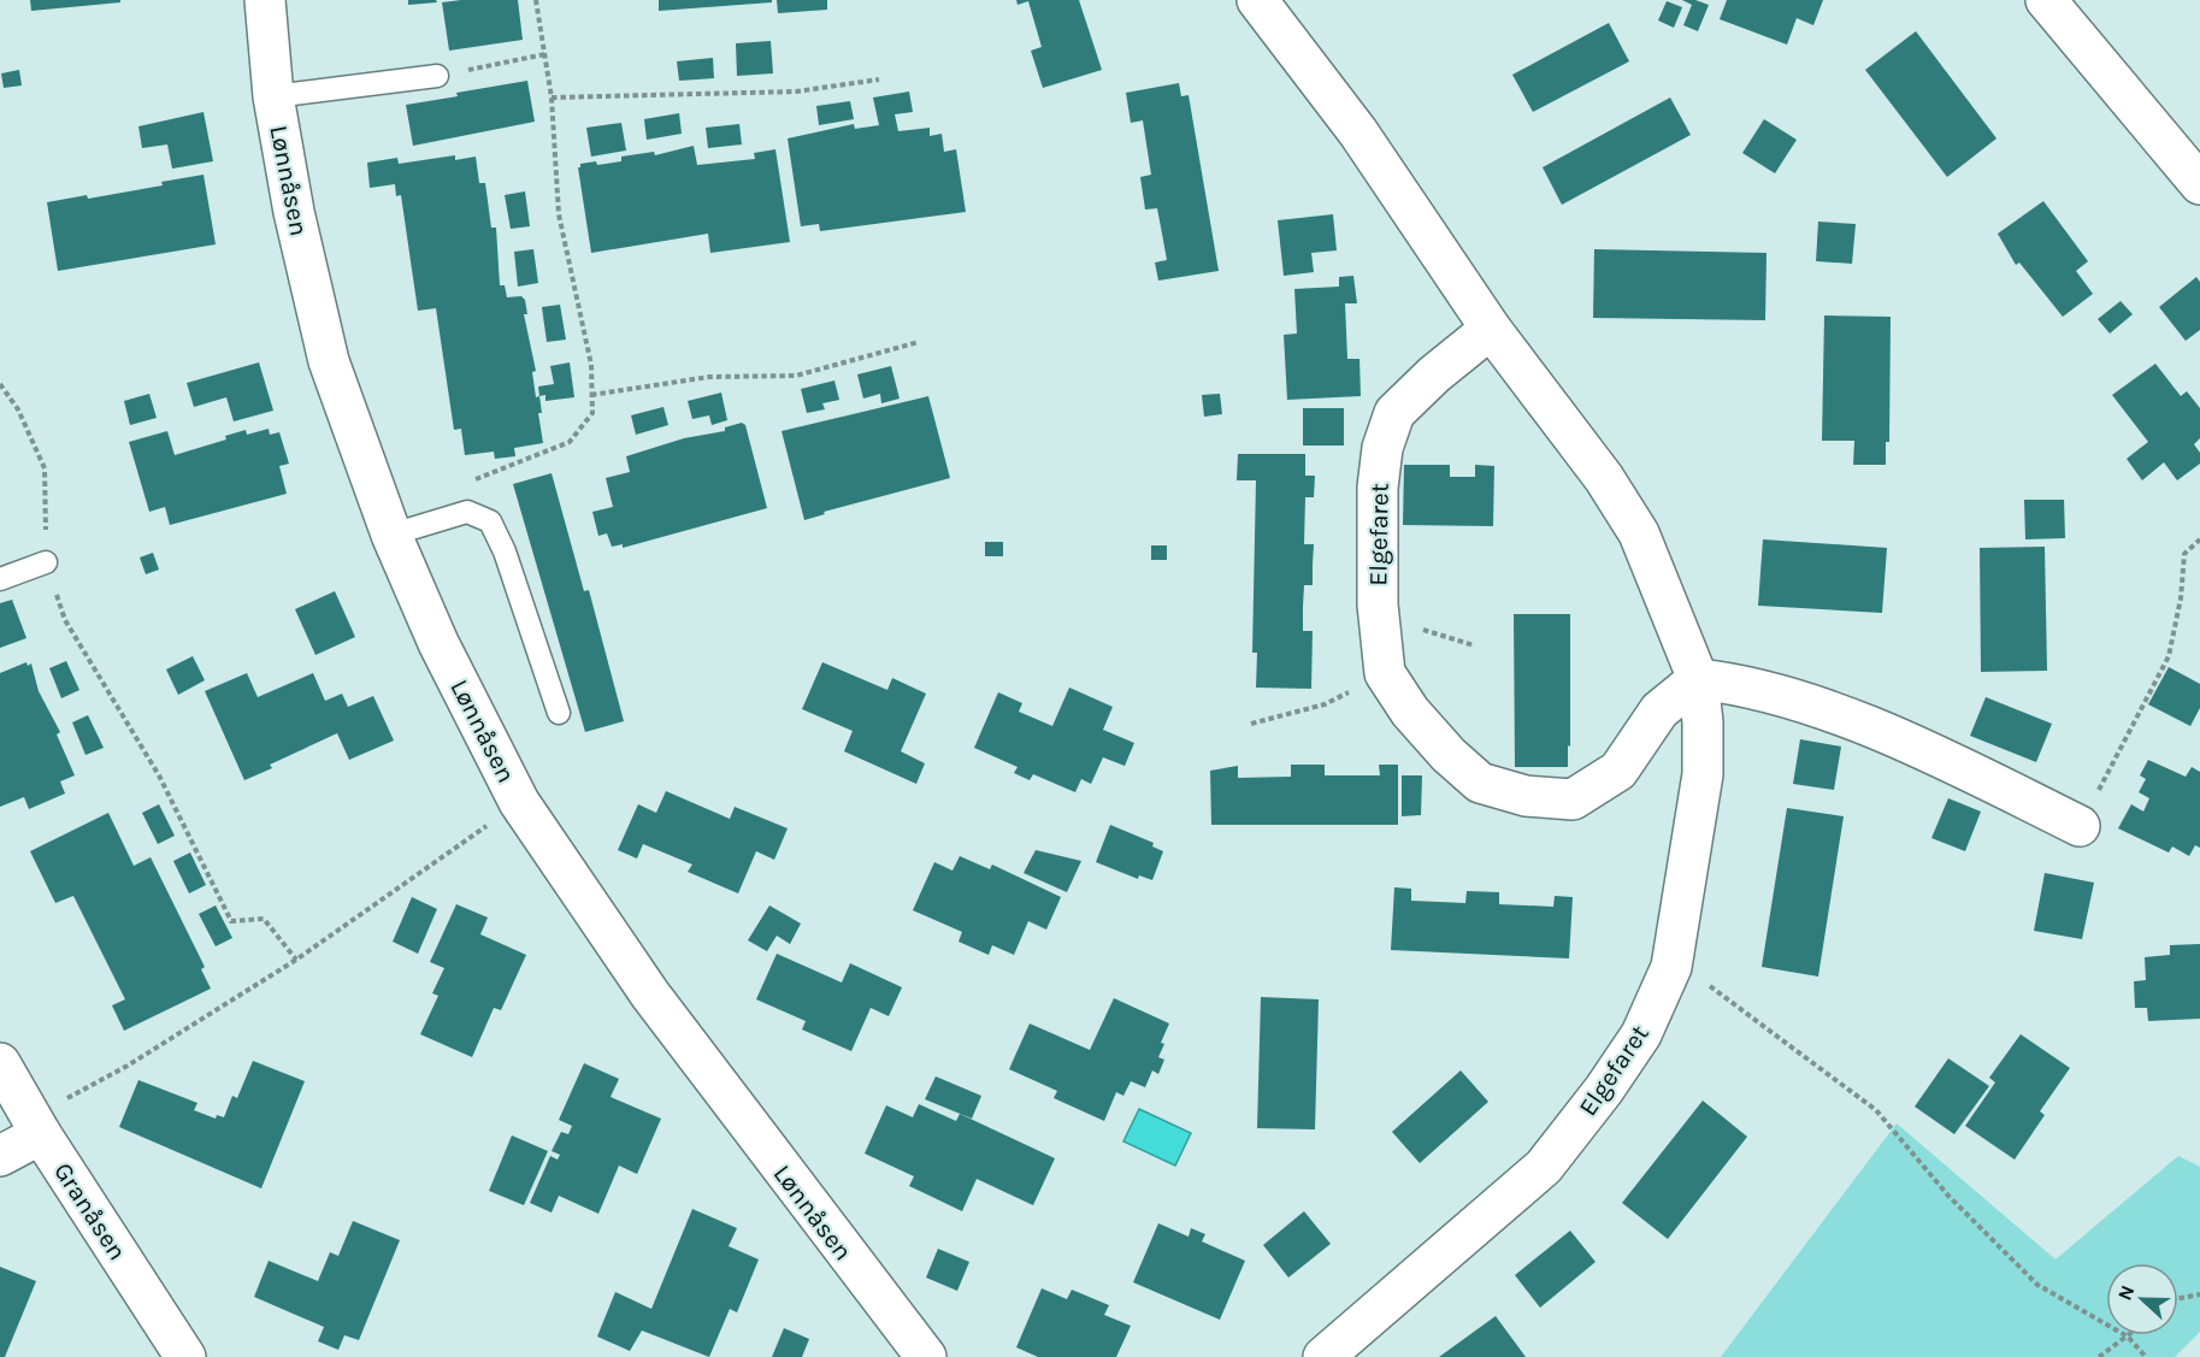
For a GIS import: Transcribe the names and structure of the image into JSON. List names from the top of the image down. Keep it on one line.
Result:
{"streets":{"street":["Lønnåsen","Elgefaret","Granåsen"]},"north":"left"}
